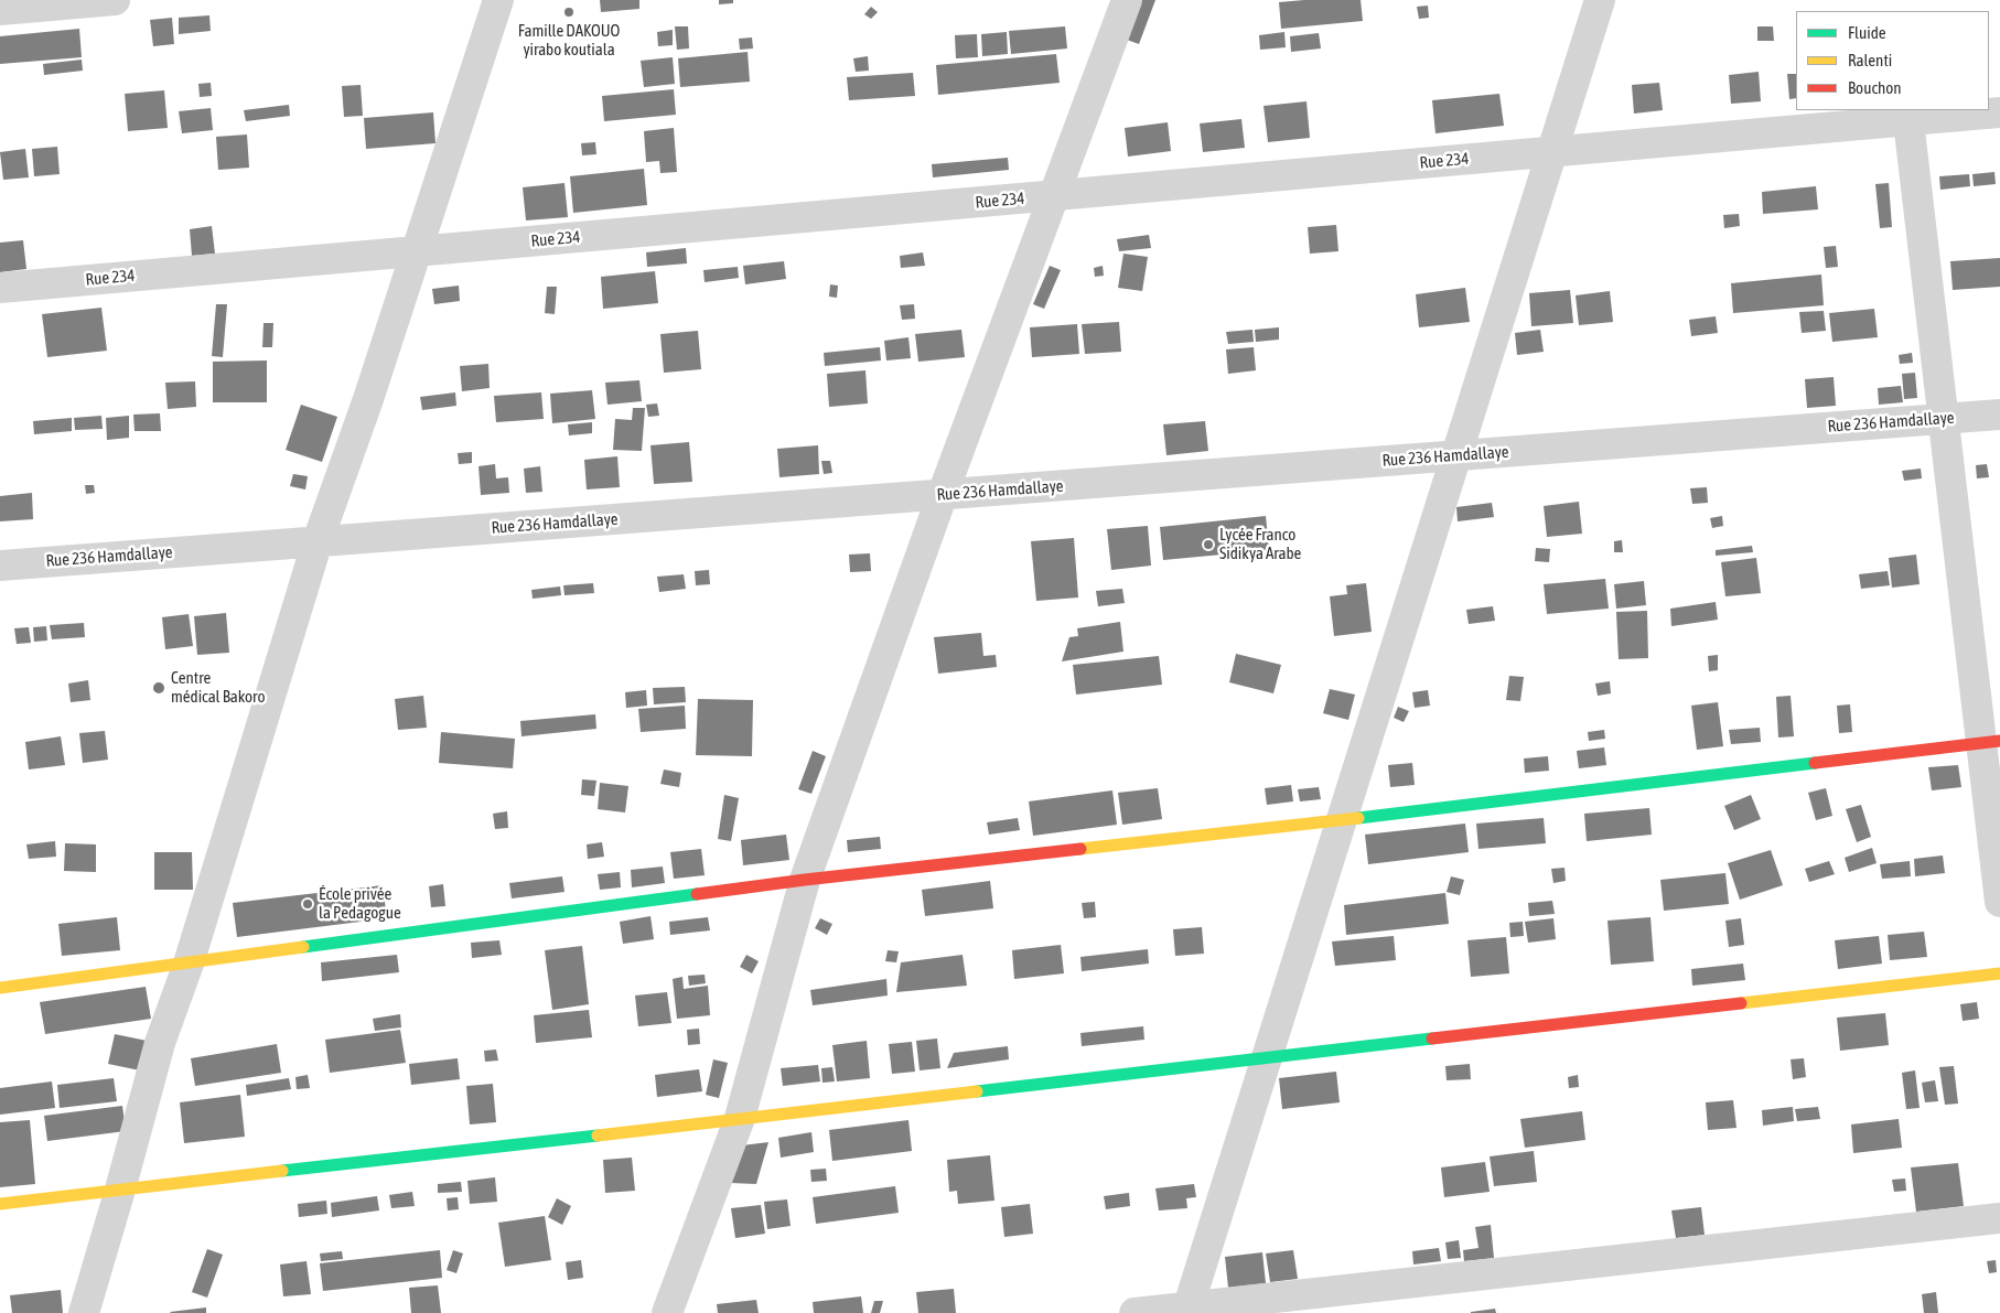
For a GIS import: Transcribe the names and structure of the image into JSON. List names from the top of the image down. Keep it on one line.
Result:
{"streets":{"street":["Rue 234","Rue 236 Hamdallaye"]},"places":["Famille DAKOUO yirabo koutiala","Lycée Franco Sidikya Arabe","Centre médical Bakoro","École privée la Pedagogue"],"legend":["Fluide","Ralenti","Bouchon"]}
